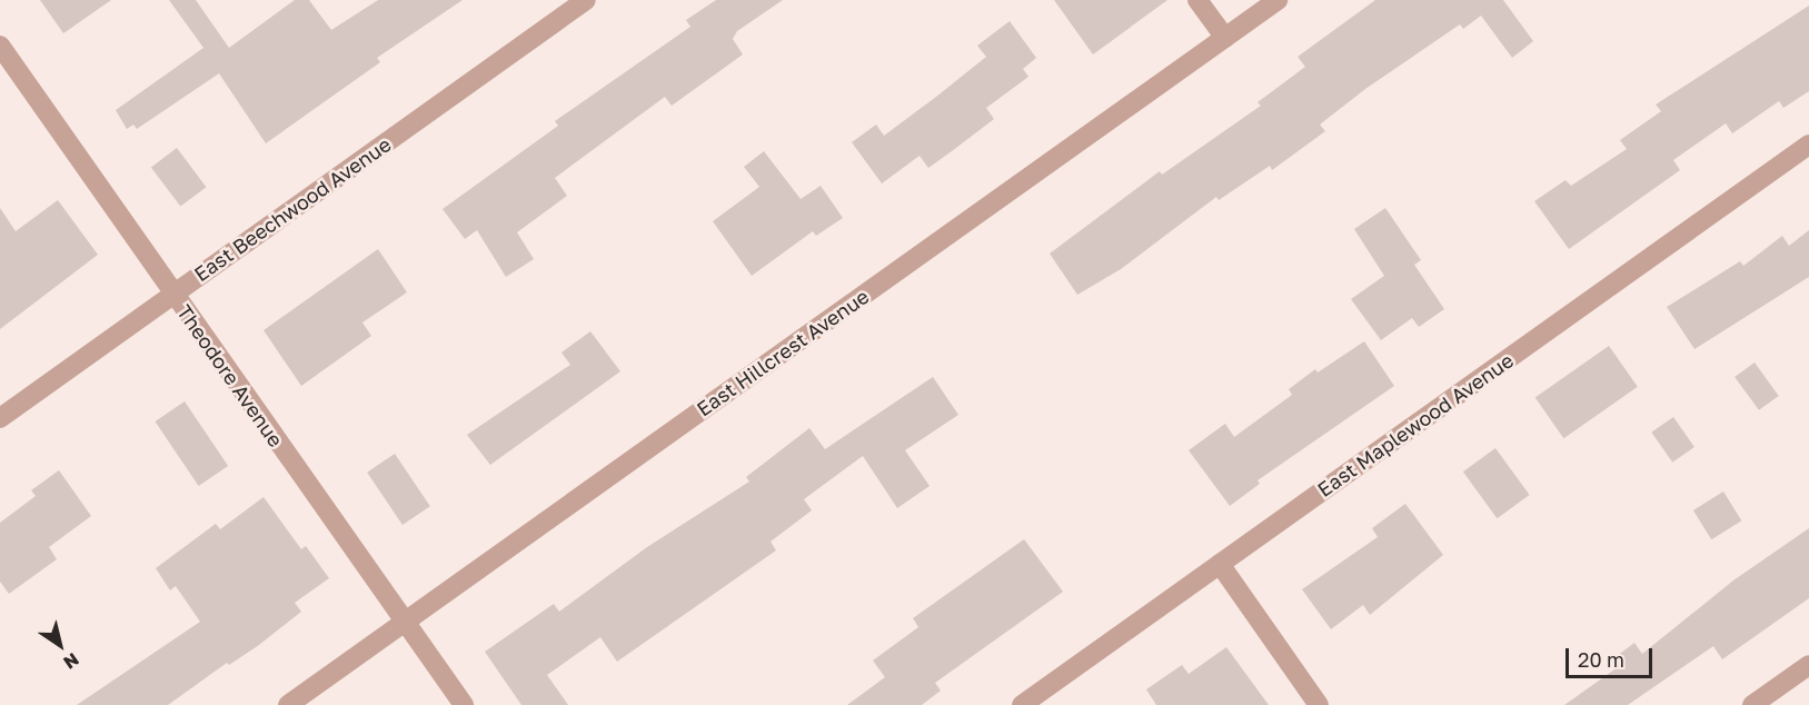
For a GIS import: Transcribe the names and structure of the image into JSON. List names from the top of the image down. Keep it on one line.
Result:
{"streets":{"street":["East Beechwood Avenue","East Hillcrest Avenue","Theodore Avenue","East Maplewood Avenue"]},"crossings":[["East Beechwood Avenue","Theodore Avenue"],["East Hillcrest Avenue","Theodore Avenue"]],"scale_bar":"20 m","north":"bottom right"}
